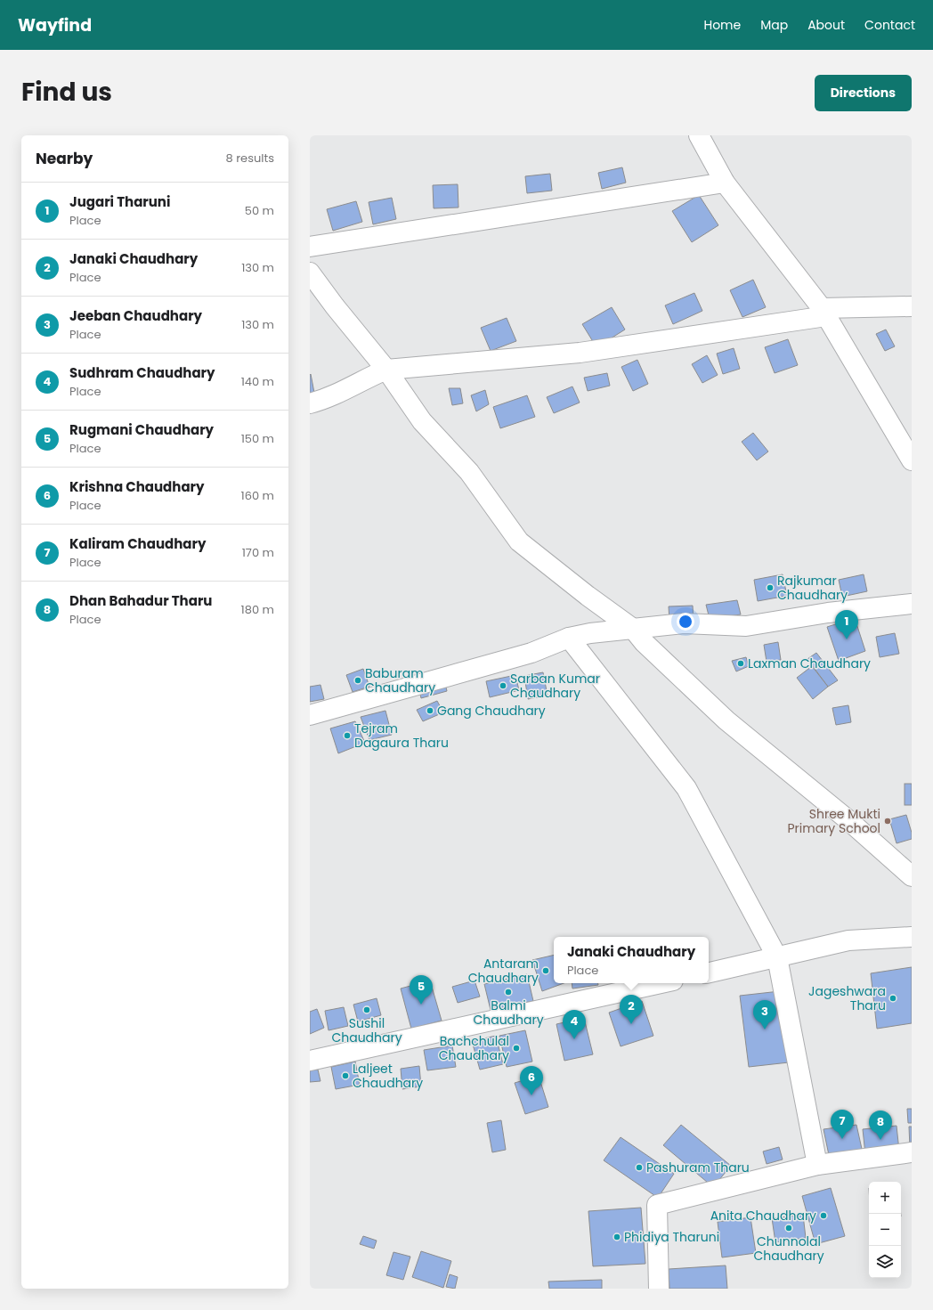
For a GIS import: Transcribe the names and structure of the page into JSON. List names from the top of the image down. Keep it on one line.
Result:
{"places":["Rajkumar Chaudhary","Laxman Chaudhary","Baburam Chaudhary","Sarban Kumar Chaudhary","Gang Chaudhary","Tejram Dagaura Tharu","Shree Mukti Primary School","Antaram Chaudhary","Balmi Chaudhary","Jageshwara Tharu","Sushil Chaudhary","Bachchulal Chaudhary","Laljeet Chaudhary","Pashuram Tharu","Anita Chaudhary","Chunnolal Chaudhary","Phidiya Tharuni"],"page":{"header":"Wayfind","nav":["Home","Map","About","Contact"],"title":"Find us","buttons":"Directions","heading":["Nearby","8 results"],"list":[{"mark":"1","name":"Jugari Tharuni","note":"Place","value":"50 m"},{"mark":"2","name":"Janaki Chaudhary","note":"Place","value":"130 m"},{"mark":"3","name":"Jeeban Chaudhary","note":"Place","value":"130 m"},{"mark":"4","name":"Sudhram Chaudhary","note":"Place","value":"140 m"},{"mark":"5","name":"Rugmani Chaudhary","note":"Place","value":"150 m"},{"mark":"6","name":"Krishna Chaudhary","note":"Place","value":"160 m"},{"mark":"7","name":"Kaliram Chaudhary","note":"Place","value":"170 m"},{"mark":"8","name":"Dhan Bahadur Tharu","note":"Place","value":"180 m"}],"pins":["1","5","2","3","4","6","7","8"],"popup":["Janaki Chaudhary","Place"],"map_buttons":["+","−"]}}
